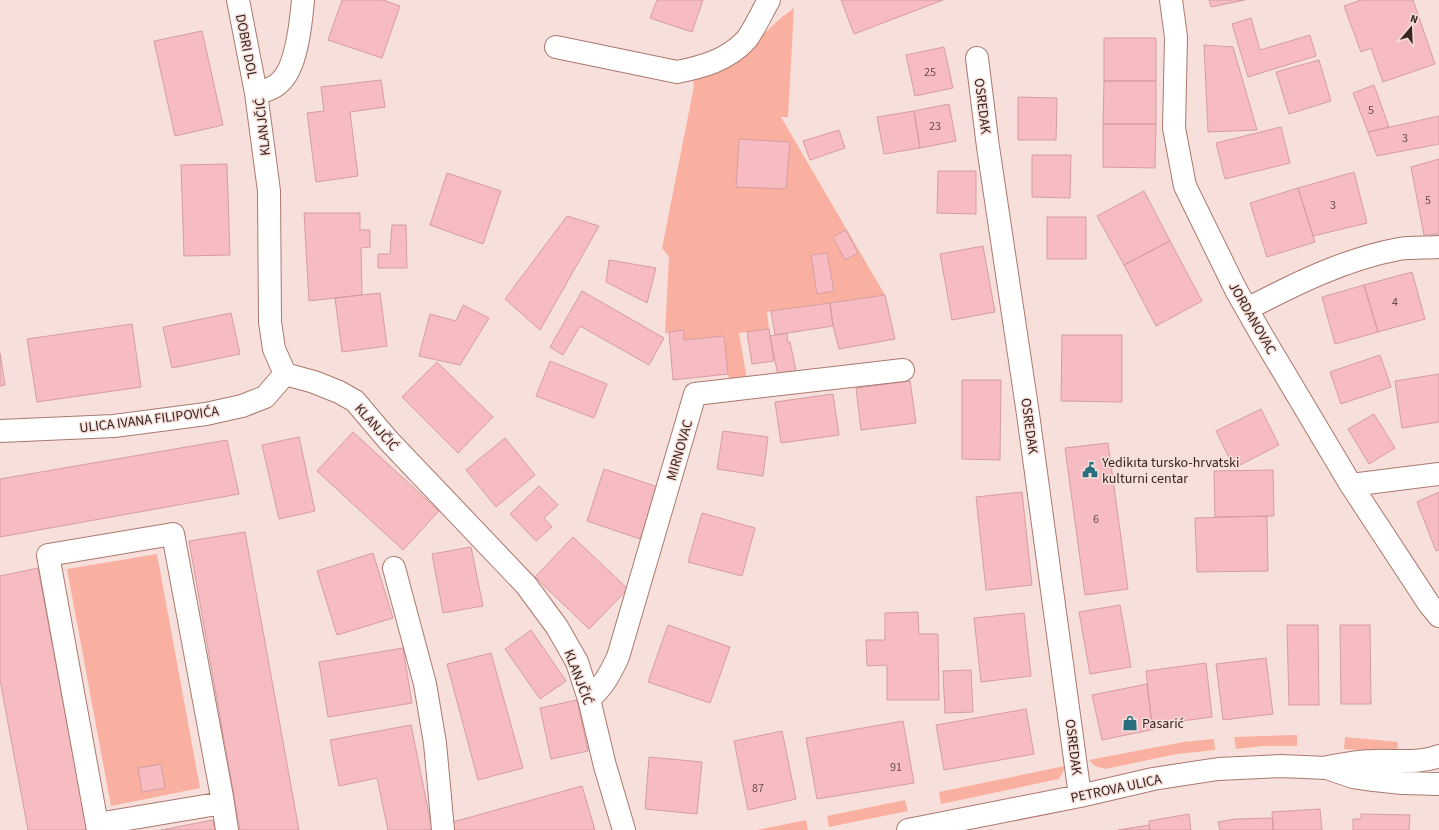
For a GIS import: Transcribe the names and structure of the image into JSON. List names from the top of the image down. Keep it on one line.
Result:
{"streets":{"street":["DOBRI DOL","OSREDAK","KLANJČIĆ","JORDANOVAC","ULICA IVANA FILIPOVIĆA","MIRNOVAC","PETROVA ULICA"]},"crossings":[["DOBRI DOL","KLANJČIĆ"],["OSREDAK","PETROVA ULICA"],["KLANJČIĆ","ULICA IVANA FILIPOVIĆA"],["KLANJČIĆ","MIRNOVAC"]],"places":{"public building":["Yedikıta tursko-hrvatski kulturni centar"],"shop":["Pasarić"]},"house_numbers":["25","5","23","3","5","3","4","6","91","87"],"north":"top"}
